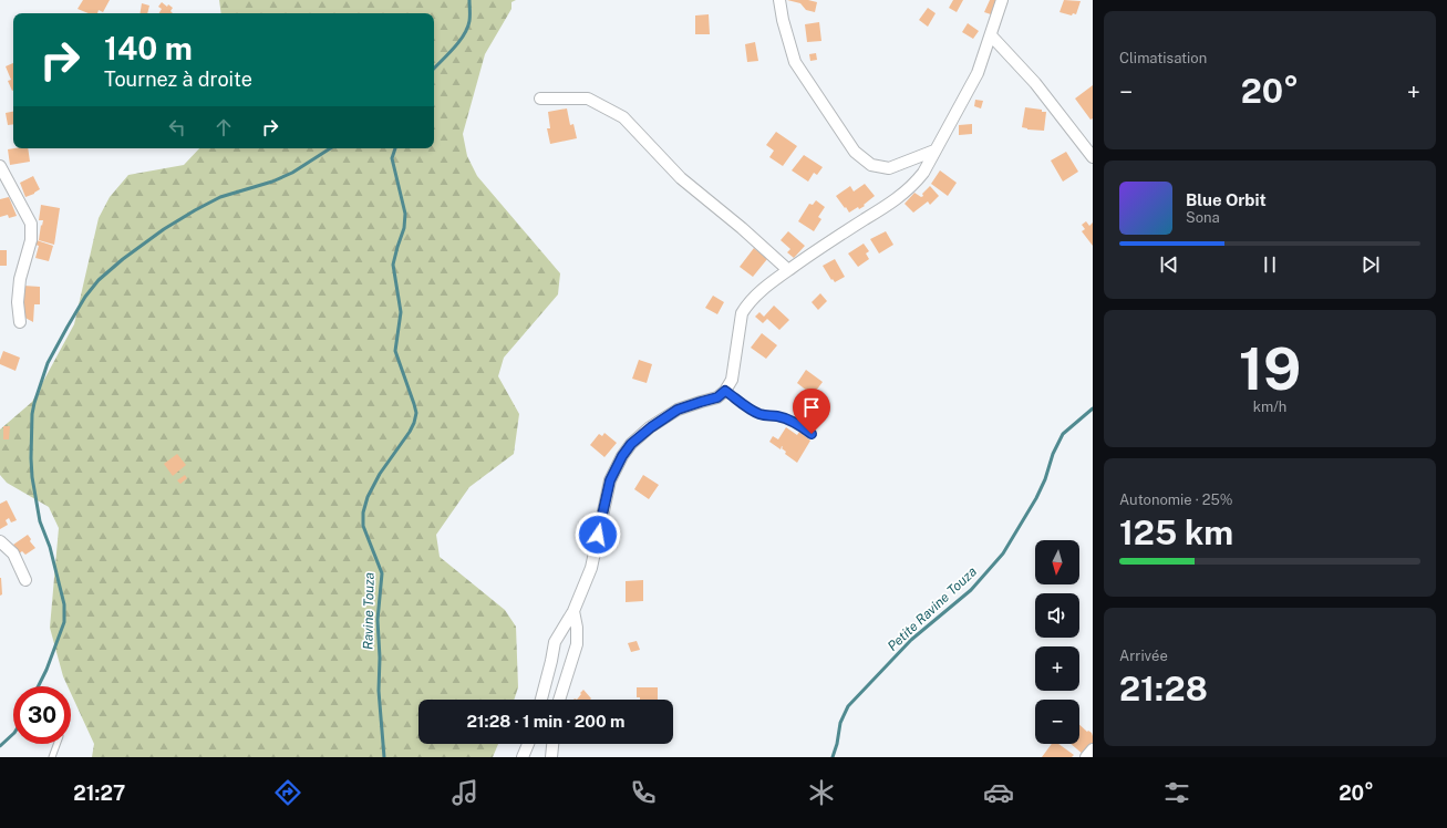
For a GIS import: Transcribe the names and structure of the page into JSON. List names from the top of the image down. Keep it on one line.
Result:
{"water":["Petite Ravine Touza","Ravine Touza"],"north":"bottom","page":{"tile":["Climatisation",["19","km/h"],["Autonomie · 25%","125 km"],["Arrivée","21:28"]],"turn":["140 m","Tournez à droite"],"heat":["−","20°","+"],"song":["Blue Orbit","Sona"],"map_buttons":["+","−"],"limit":"30","trip":"21:28 · 1 min · 200 m","tabs":["21:27","20°"]}}
